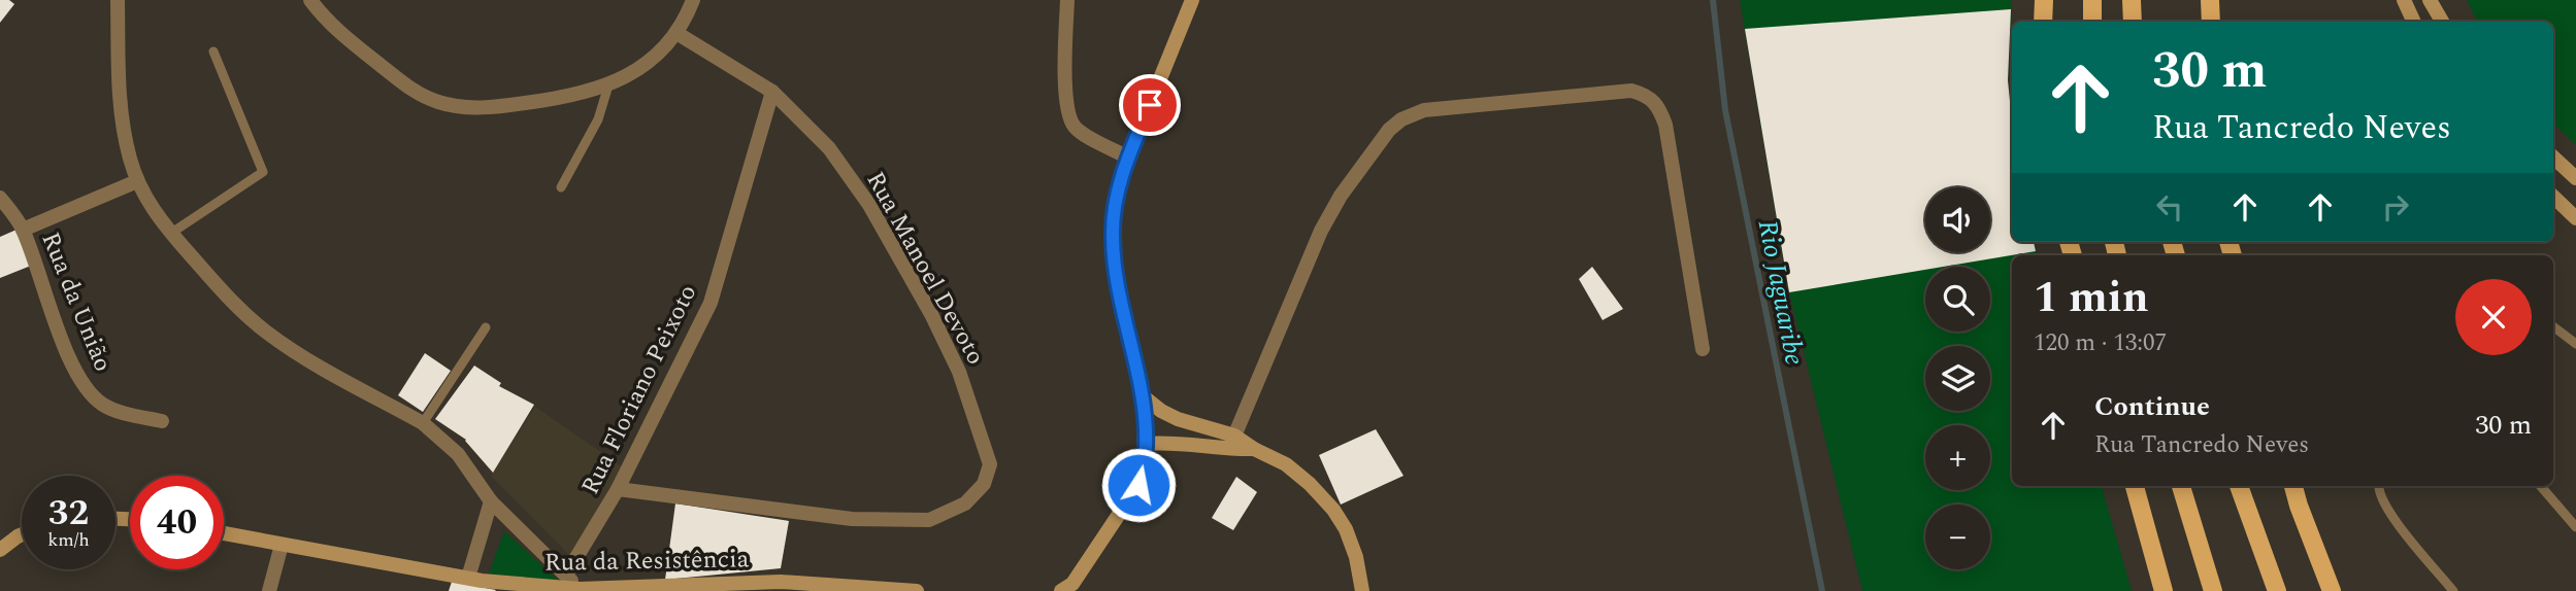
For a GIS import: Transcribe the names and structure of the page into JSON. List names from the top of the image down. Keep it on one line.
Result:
{"streets":{"street":["Rua Manoel Devoto","Rua da União","Rua Floriano Peixoto","Rua da Resistência"]},"crossings":[["Rua Manoel Devoto","Rua Floriano Peixoto"]],"water":["Rio Jaguaribe"],"page":{"turn":["30 m","Rua Tancredo Neves"],"map_buttons":["+","−"],"heading":["1 min","120 m · 13:07"],"list":[{"name":"Continue","note":"Rua Tancredo Neves","value":"30 m"}],"speed":"32 km/h","limit":"40"}}
